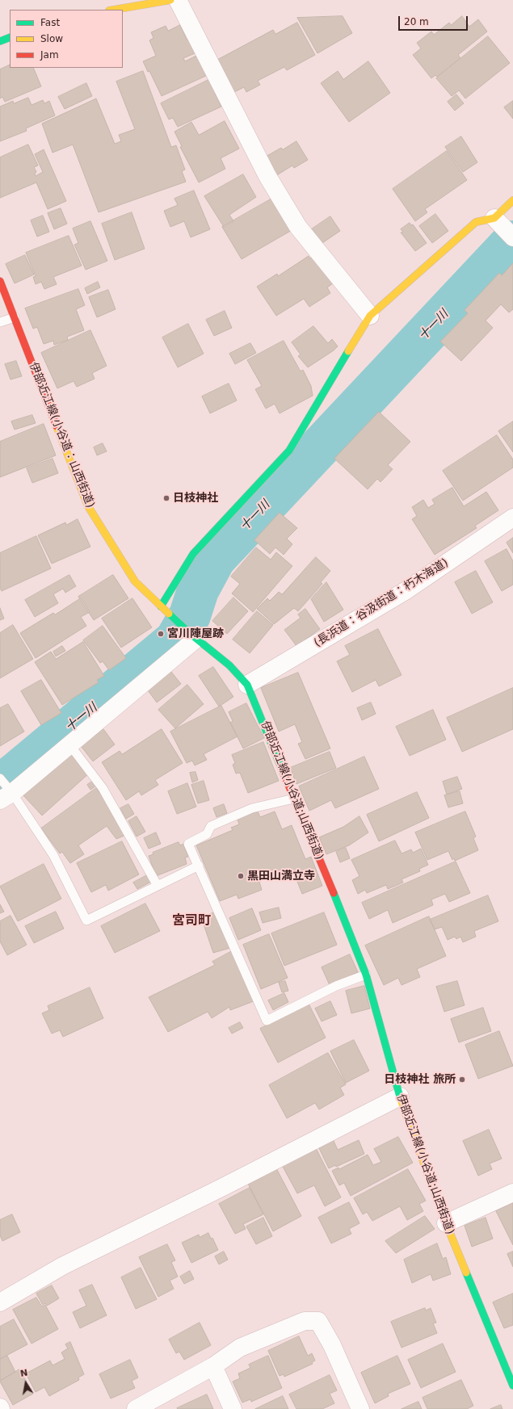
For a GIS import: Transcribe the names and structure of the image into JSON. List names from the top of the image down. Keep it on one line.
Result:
{"streets":{"main road":["伊部近江線(小谷道：山西街道)","伊部近江線(小谷道;山西街道)"],"street":["(長浜道：谷汲街道：朽木海道)"]},"crossings":[["伊部近江線(小谷道：山西街道)","伊部近江線(小谷道;山西街道)"],["(長浜道：谷汲街道：朽木海道)","伊部近江線(小谷道;山西街道)"]],"districts":["宮司町"],"water":["十一川"],"places":["日枝神社","宮川陣屋跡","黒田山満立寺","日枝神社 旅所"],"legend":["Fast","Slow","Jam"],"scale_bar":"20 m","north":"top"}
